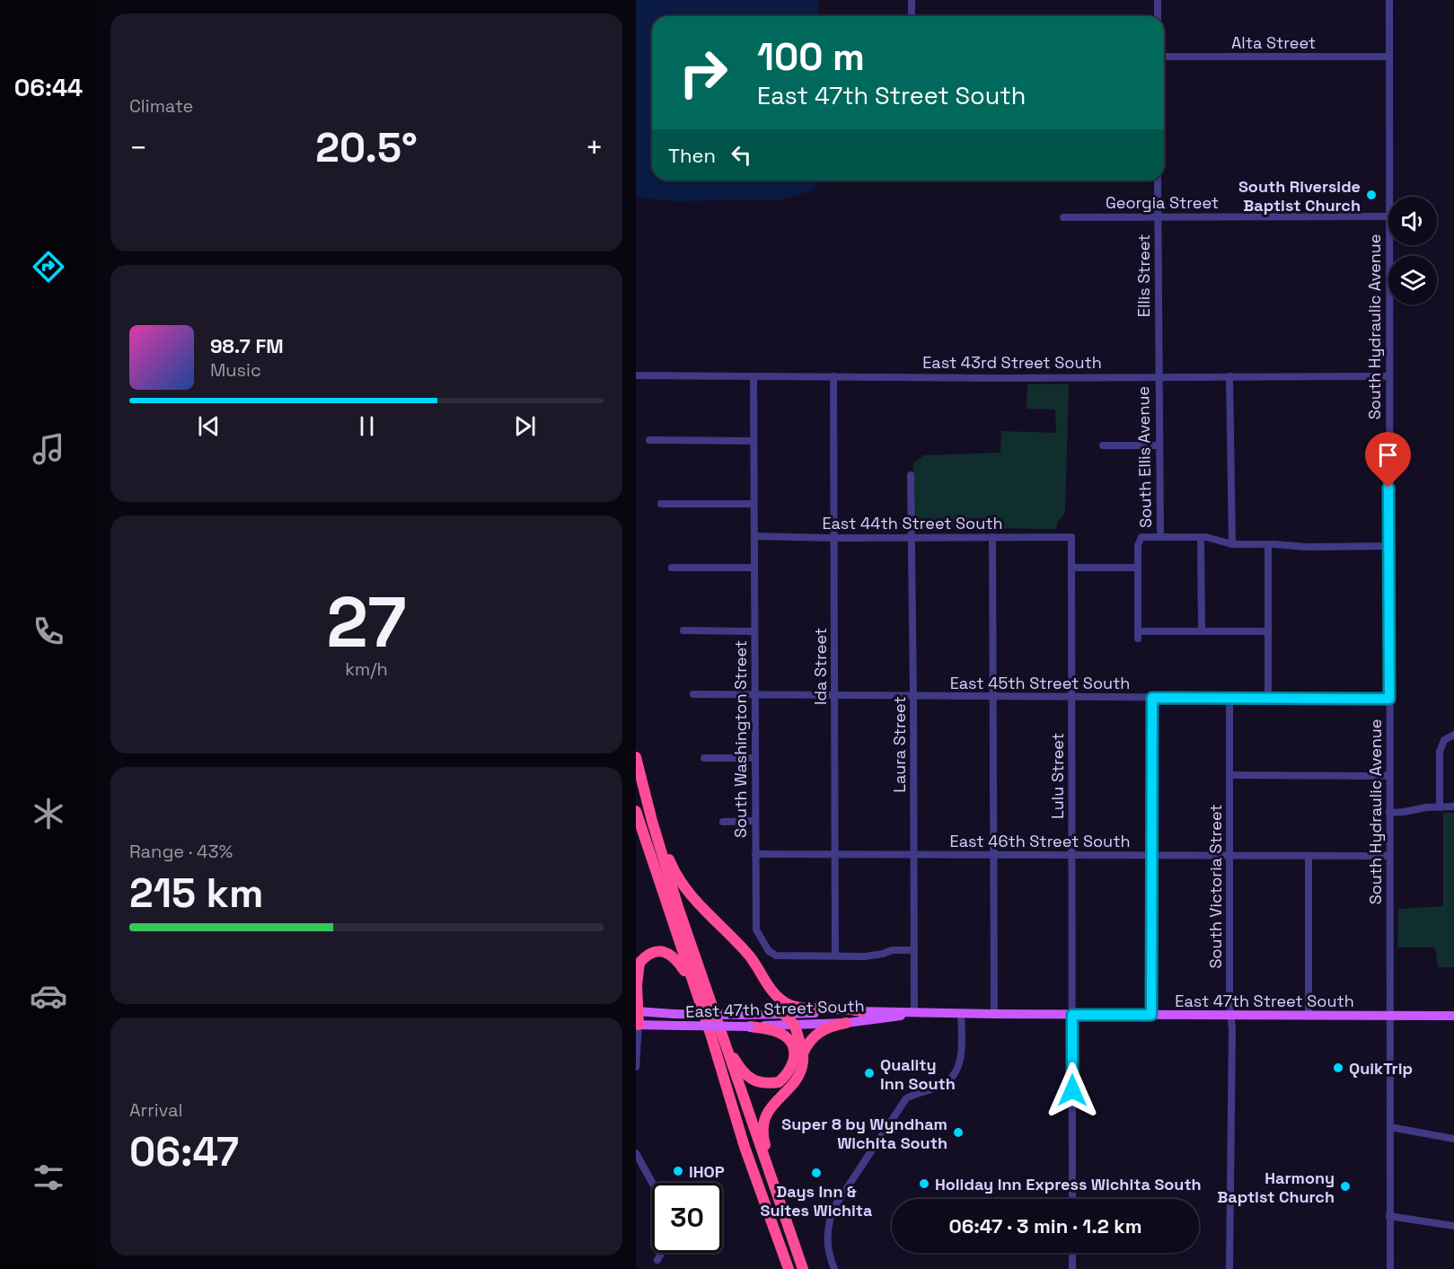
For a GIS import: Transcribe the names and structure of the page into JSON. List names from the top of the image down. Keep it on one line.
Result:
{"streets":{"main road":["East 47th Street South"],"street":["Alta Street","Georgia Street","Ellis Street","South Hydraulic Avenue","East 43rd Street South","South Ellis Avenue","East 44th Street South","Ida Street","East 45th Street South","South Washington Street","Laura Street","Lulu Street","East 46th Street South","South Victoria Street"]},"crossings":[["Alta Street","South Hydraulic Avenue"],["Georgia Street","Ellis Street"],["Ellis Street","East 43rd Street South"],["Ellis Street","South Ellis Avenue"],["South Hydraulic Avenue","East 43rd Street South"],["South Hydraulic Avenue","East 45th Street South"],["South Hydraulic Avenue","East 46th Street South"],["South Hydraulic Avenue","East 47th Street South"],["East 43rd Street South","South Ellis Avenue"],["East 43rd Street South","Ida Street"],["East 43rd Street South","South Washington Street"],["East 44th Street South","Ida Street"],["East 44th Street South","South Washington Street"],["East 44th Street South","Laura Street"],["East 44th Street South","Lulu Street"],["Ida Street","East 45th Street South"],["Ida Street","South Washington Street"],["Ida Street","East 46th Street South"],["East 45th Street South","South Washington Street"],["East 45th Street South","Laura Street"],["East 45th Street South","Lulu Street"],["East 45th Street South","South Victoria Street"],["South Washington Street","Laura Street"],["South Washington Street","East 46th Street South"],["Laura Street","East 46th Street South"],["Laura Street","East 47th Street South"],["Lulu Street","East 46th Street South"],["Lulu Street","East 47th Street South"],["East 46th Street South","South Victoria Street"],["South Victoria Street","East 47th Street South"]],"places":["South Riverside Baptist Church","QuikTrip","Quality Inn South","Super 8 by Wyndham Wichita South","IHOP","Days Inn & Suites Wichita","Holiday Inn Express Wichita South","Harmony Baptist Church"],"page":{"tabs":"06:44","tile":["Climate",["27","km/h"],["Range · 43%","215 km"],["Arrival","06:47"]],"turn":["100 m","East 47th Street South"],"heat":["−","20.5°","+"],"then":"Then","song":["98.7 FM","Music"],"limit":"30","trip":"06:47 · 3 min · 1.2 km"}}
